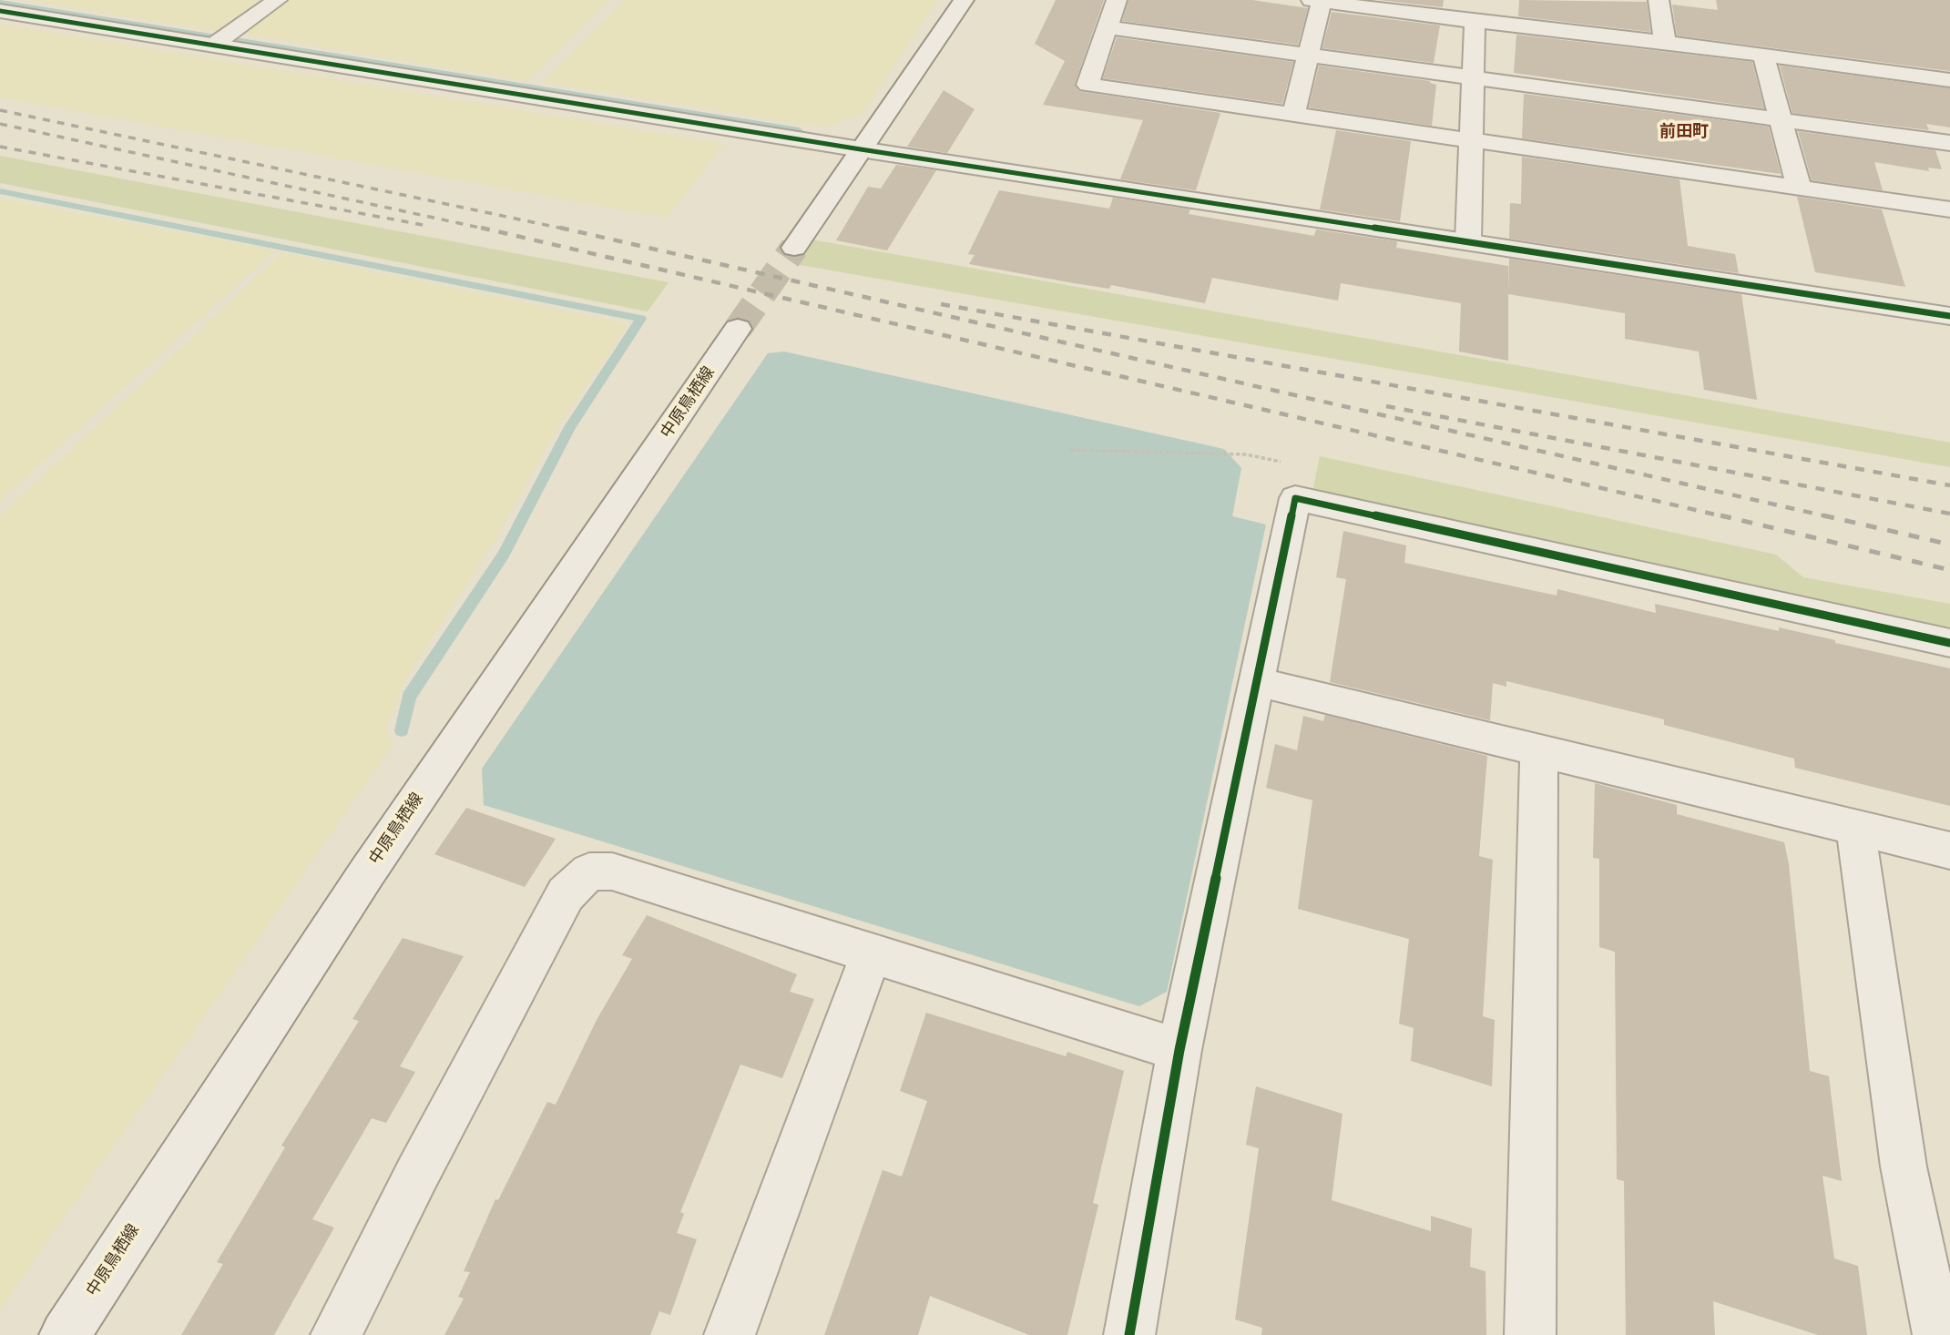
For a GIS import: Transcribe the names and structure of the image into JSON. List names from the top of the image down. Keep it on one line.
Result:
{"streets":{"street":["中原鳥栖線"]},"districts":["前田町"]}
